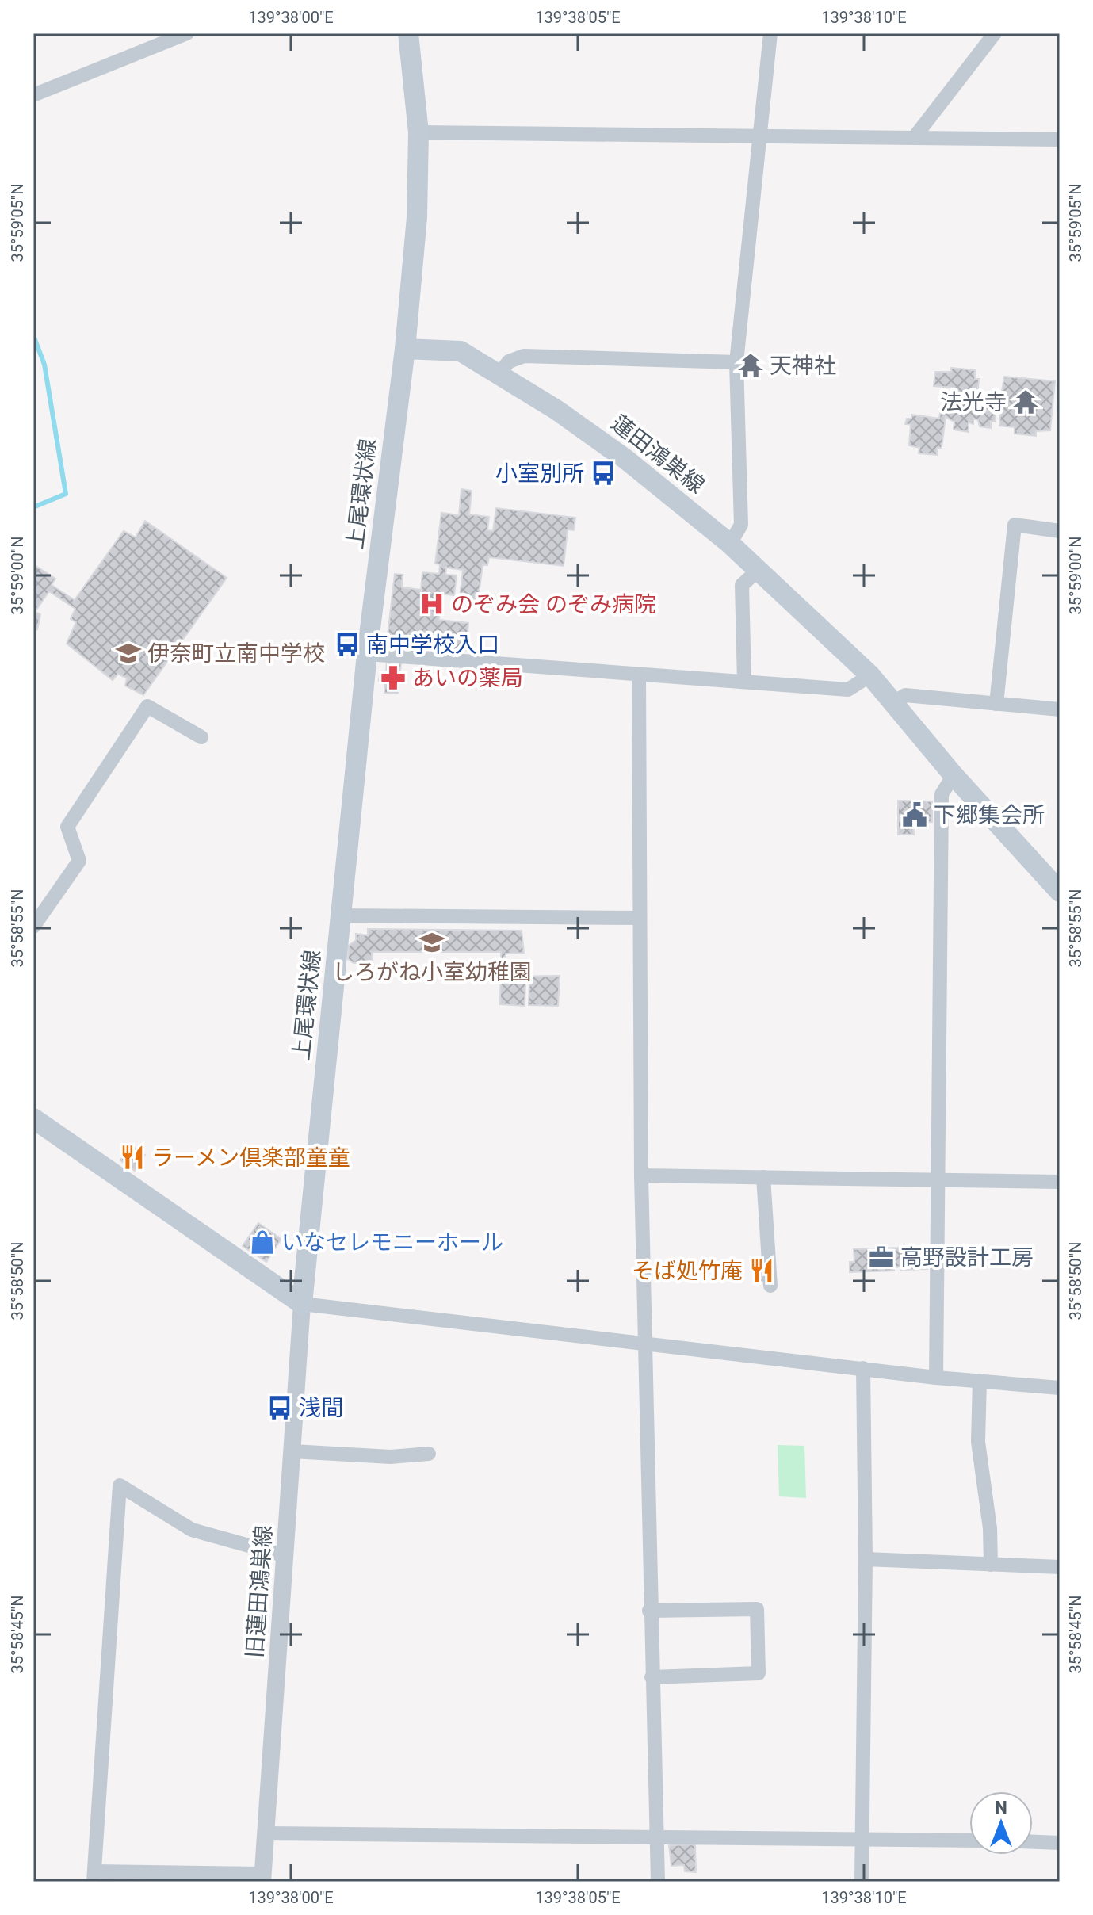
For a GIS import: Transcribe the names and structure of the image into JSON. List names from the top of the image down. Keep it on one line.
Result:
{"streets":{"main road":["蓮田鴻巣線","上尾環状線"],"street":["旧蓮田鴻巣線"]},"crossings":[["蓮田鴻巣線","上尾環状線"],["上尾環状線","旧蓮田鴻巣線"]],"places":{"temple":["天神社","法光寺"],"bus stop":["小室別所","南中学校入口","浅間"],"hospital":["のぞみ会 のぞみ病院"],"school or university":["伊奈町立南中学校","しろがね小室幼稚園"],"pharmacy":["あいの薬局"],"public building":["下郷集会所"],"restaurant":["ラーメン倶楽部童童","そば処竹庵"],"shop":["いなセレモニーホール"],"office":["高野設計工房"]},"north":"top","coordinates":["139°38'00\"E","139°38'05\"E","139°38'10\"E","35°59'05\"N","35°59'00\"N","35°58'55\"N","35°58'50\"N","35°58'45\"N"]}
